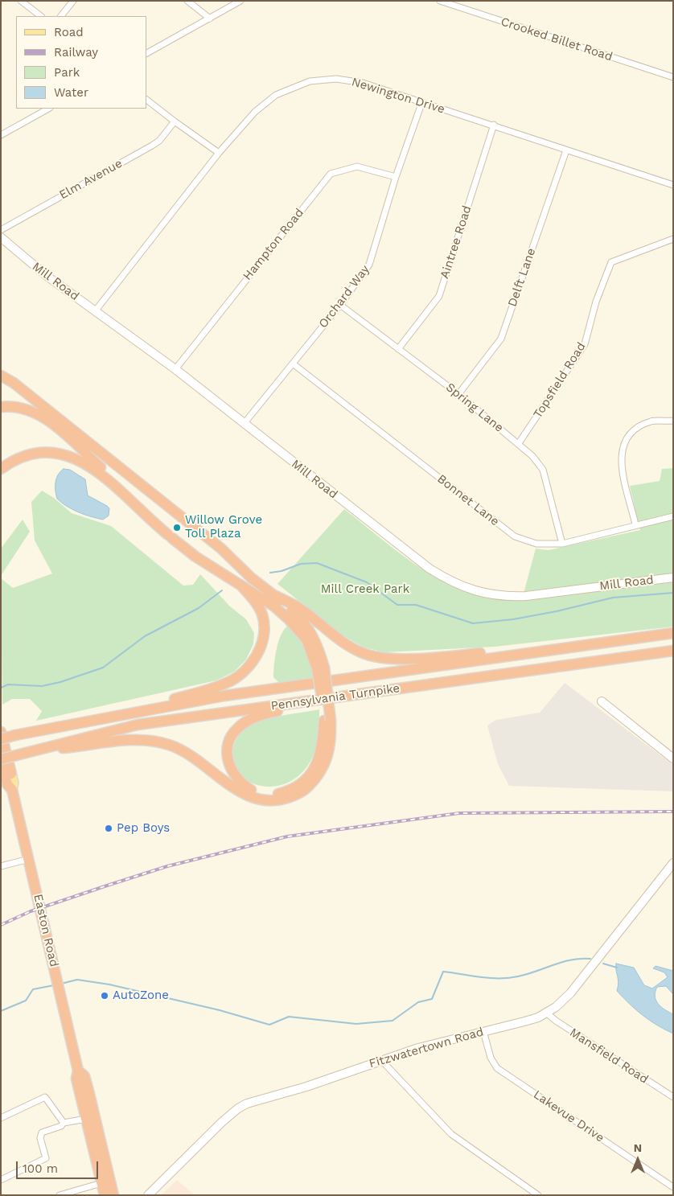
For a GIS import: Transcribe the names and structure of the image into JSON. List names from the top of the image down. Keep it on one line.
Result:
{"streets":{"highway":["Pennsylvania Turnpike","Easton Road"],"street":["Crooked Billet Road","Newington Drive","Elm Avenue","Aintree Road","Hampton Road","Delft Lane","Mill Road","Orchard Way","Topsfield Road","Spring Lane","Bonnet Lane","Fitzwatertown Road","Mansfield Road","Lakevue Drive"]},"crossings":[["Newington Drive","Aintree Road"],["Newington Drive","Delft Lane"],["Newington Drive","Mill Road"],["Newington Drive","Orchard Way"],["Aintree Road","Spring Lane"],["Hampton Road","Mill Road"],["Hampton Road","Orchard Way"],["Delft Lane","Spring Lane"],["Mill Road","Orchard Way"],["Orchard Way","Spring Lane"],["Orchard Way","Bonnet Lane"],["Topsfield Road","Spring Lane"],["Spring Lane","Bonnet Lane"],["Pennsylvania Turnpike","Easton Road"],["Fitzwatertown Road","Mansfield Road"],["Fitzwatertown Road","Lakevue Drive"]],"parks":["Mill Creek Park"],"places":["Willow Grove Toll Plaza","Pep Boys","AutoZone"],"legend":["Road","Railway","Park","Water"],"scale_bar":"100 m","north":"top"}
